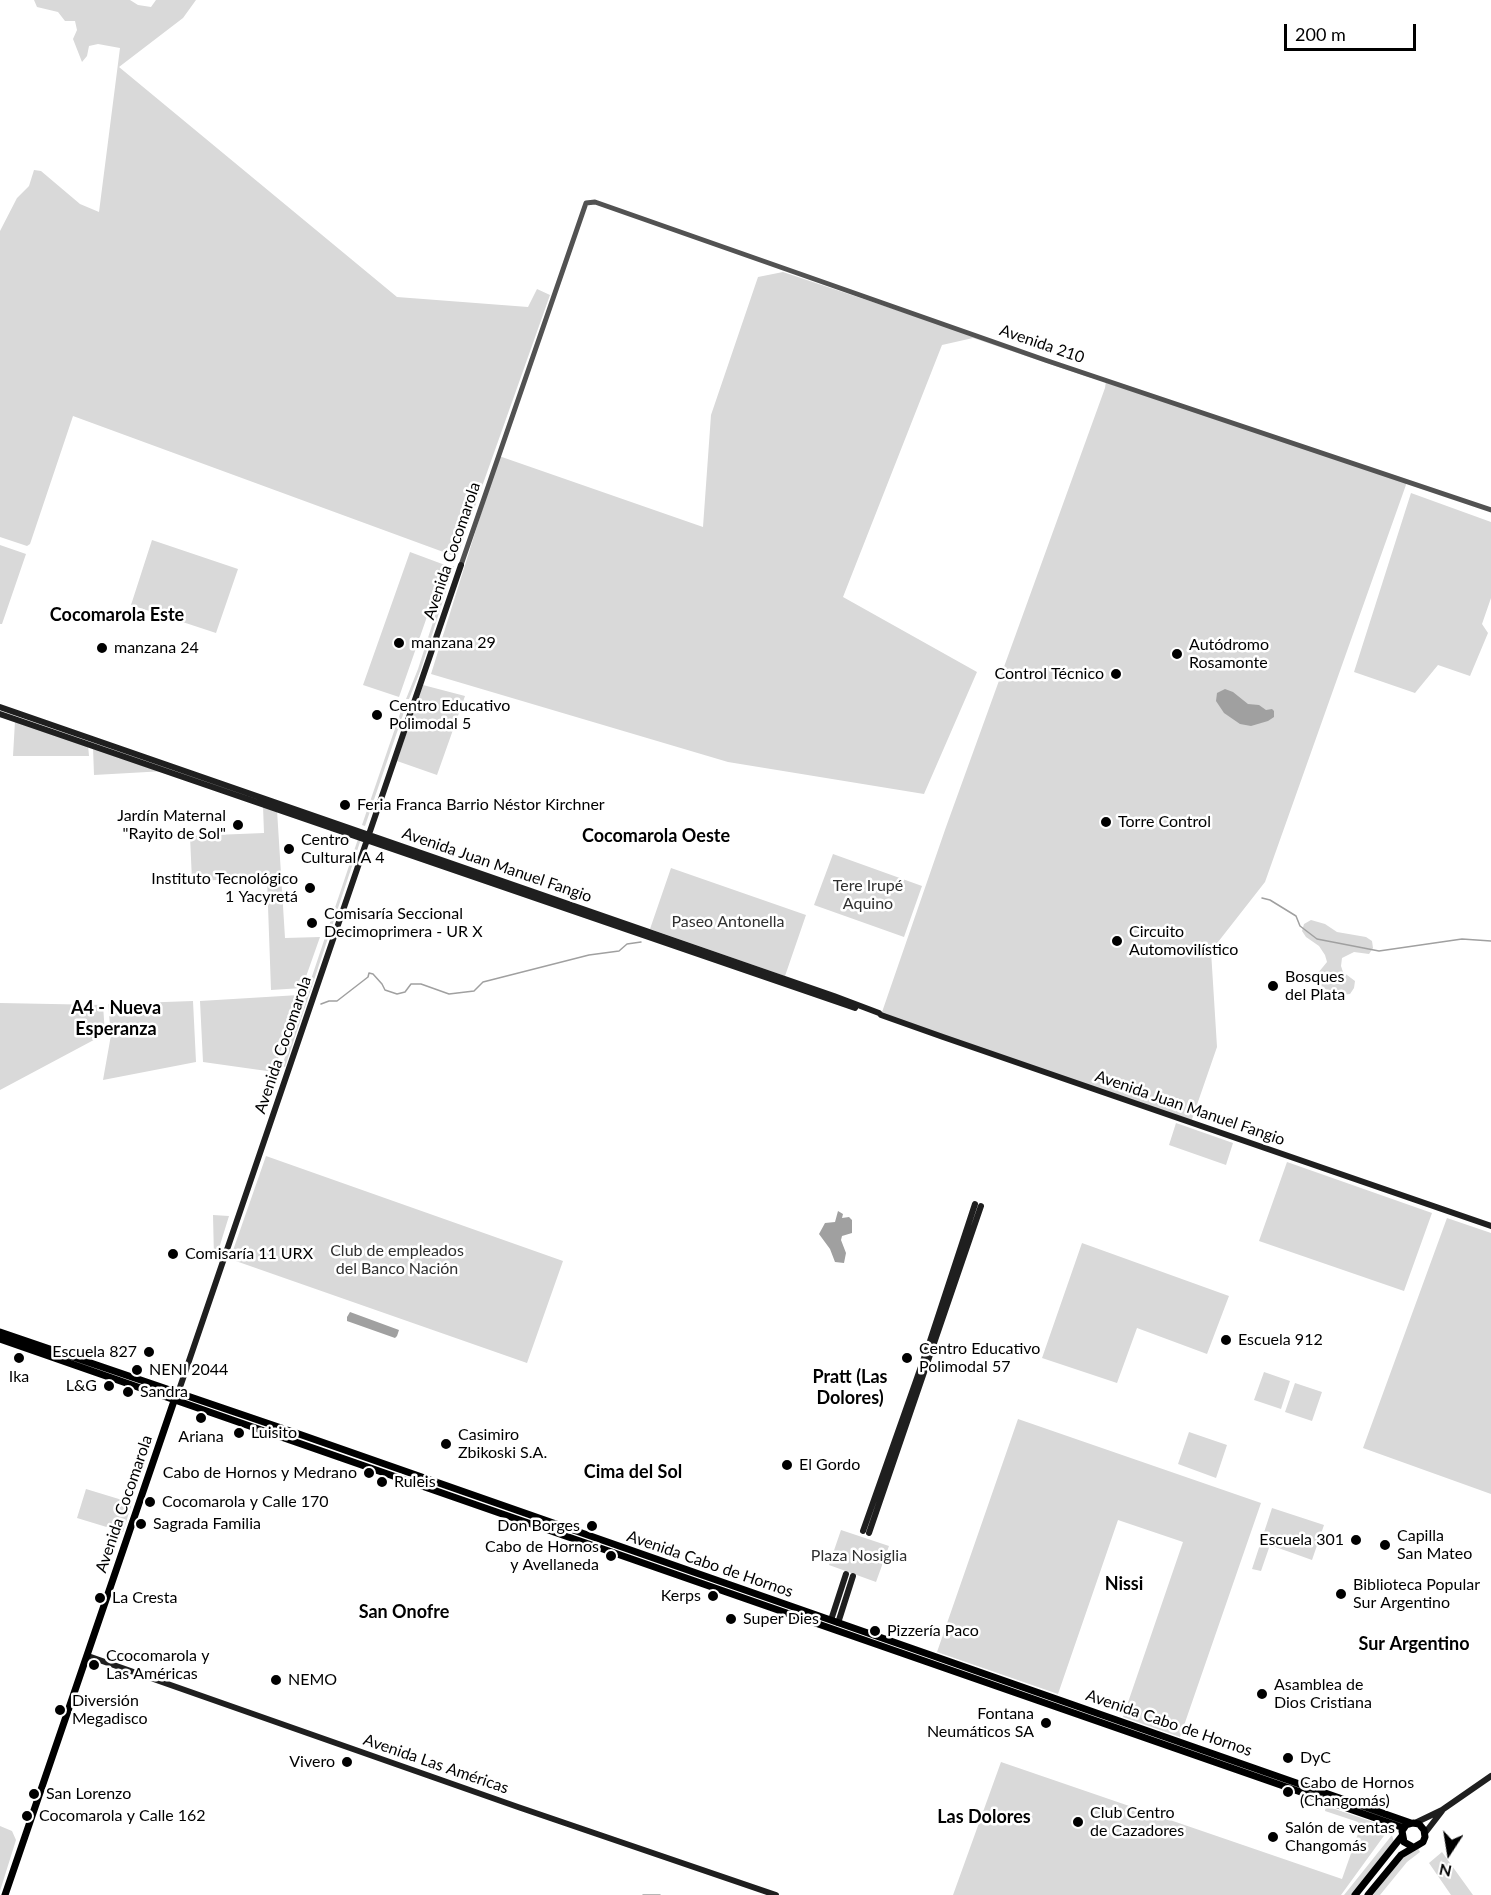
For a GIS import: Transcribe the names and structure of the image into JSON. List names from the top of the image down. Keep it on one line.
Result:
{"streets":{"main road":["Avenida Cocomarola","Avenida Juan Manuel Fangio","Avenida Cabo de Hornos","Avenida Las Américas"],"street":["Avenida 210"]},"crossings":[["Avenida 210","Avenida Cocomarola"],["Avenida Cocomarola","Avenida Juan Manuel Fangio"],["Avenida Cocomarola","Avenida Cabo de Hornos"],["Avenida Cocomarola","Avenida Las Américas"]],"districts":["Cocomarola Este","Cocomarola Oeste","A4 - Nueva Esperanza","Pratt (Las Dolores)","Cima del Sol","Nissi","San Onofre","Sur Argentino","Las Dolores"],"parks":["Tere Irupé Aquino","Paseo Antonella","Club de empleados del Banco Nación","Plaza Nosiglia"],"places":["manzana 29","manzana 24","Autódromo Rosamonte","Control Técnico","Centro Educativo Polimodal 5","Feria Franca Barrio Néstor Kirchner","Torre Control","Jardín Maternal \"Rayito de Sol\"","Centro Cultural A 4","Instituto Tecnológico 1 Yacyretá","Comisaría Seccional Decimoprimera - UR X","Circuito Automovilístico","Bosques del Plata","Comisaría 11 URX","Escuela 912","Escuela 827","Ika","Centro Educativo Polimodal 57","NENI 2044","L&G","Sandra","Ariana","Luisito","Casimiro Zbikoski S.A.","El Gordo","Cabo de Hornos y Medrano","Ruleis","Cocomarola y Calle 170","Sagrada Familia","Don Borges","Escuela 301","Capilla San Mateo","Cabo de Hornos y Avellaneda","Biblioteca Popular Sur Argentino","Kerps","La Cresta","Super Dies","Pizzería Paco","Ccocomarola y Las Américas","NEMO","Asamblea de Dios Cristiana","Diversión Megadisco","Fontana Neumáticos SA","DyC","Vivero","Cabo de Hornos (Changomás)","San Lorenzo","Cocomarola y Calle 162","Club Centro de Cazadores","Salón de ventas Changomás"],"scale_bar":"200 m","north":"bottom"}
